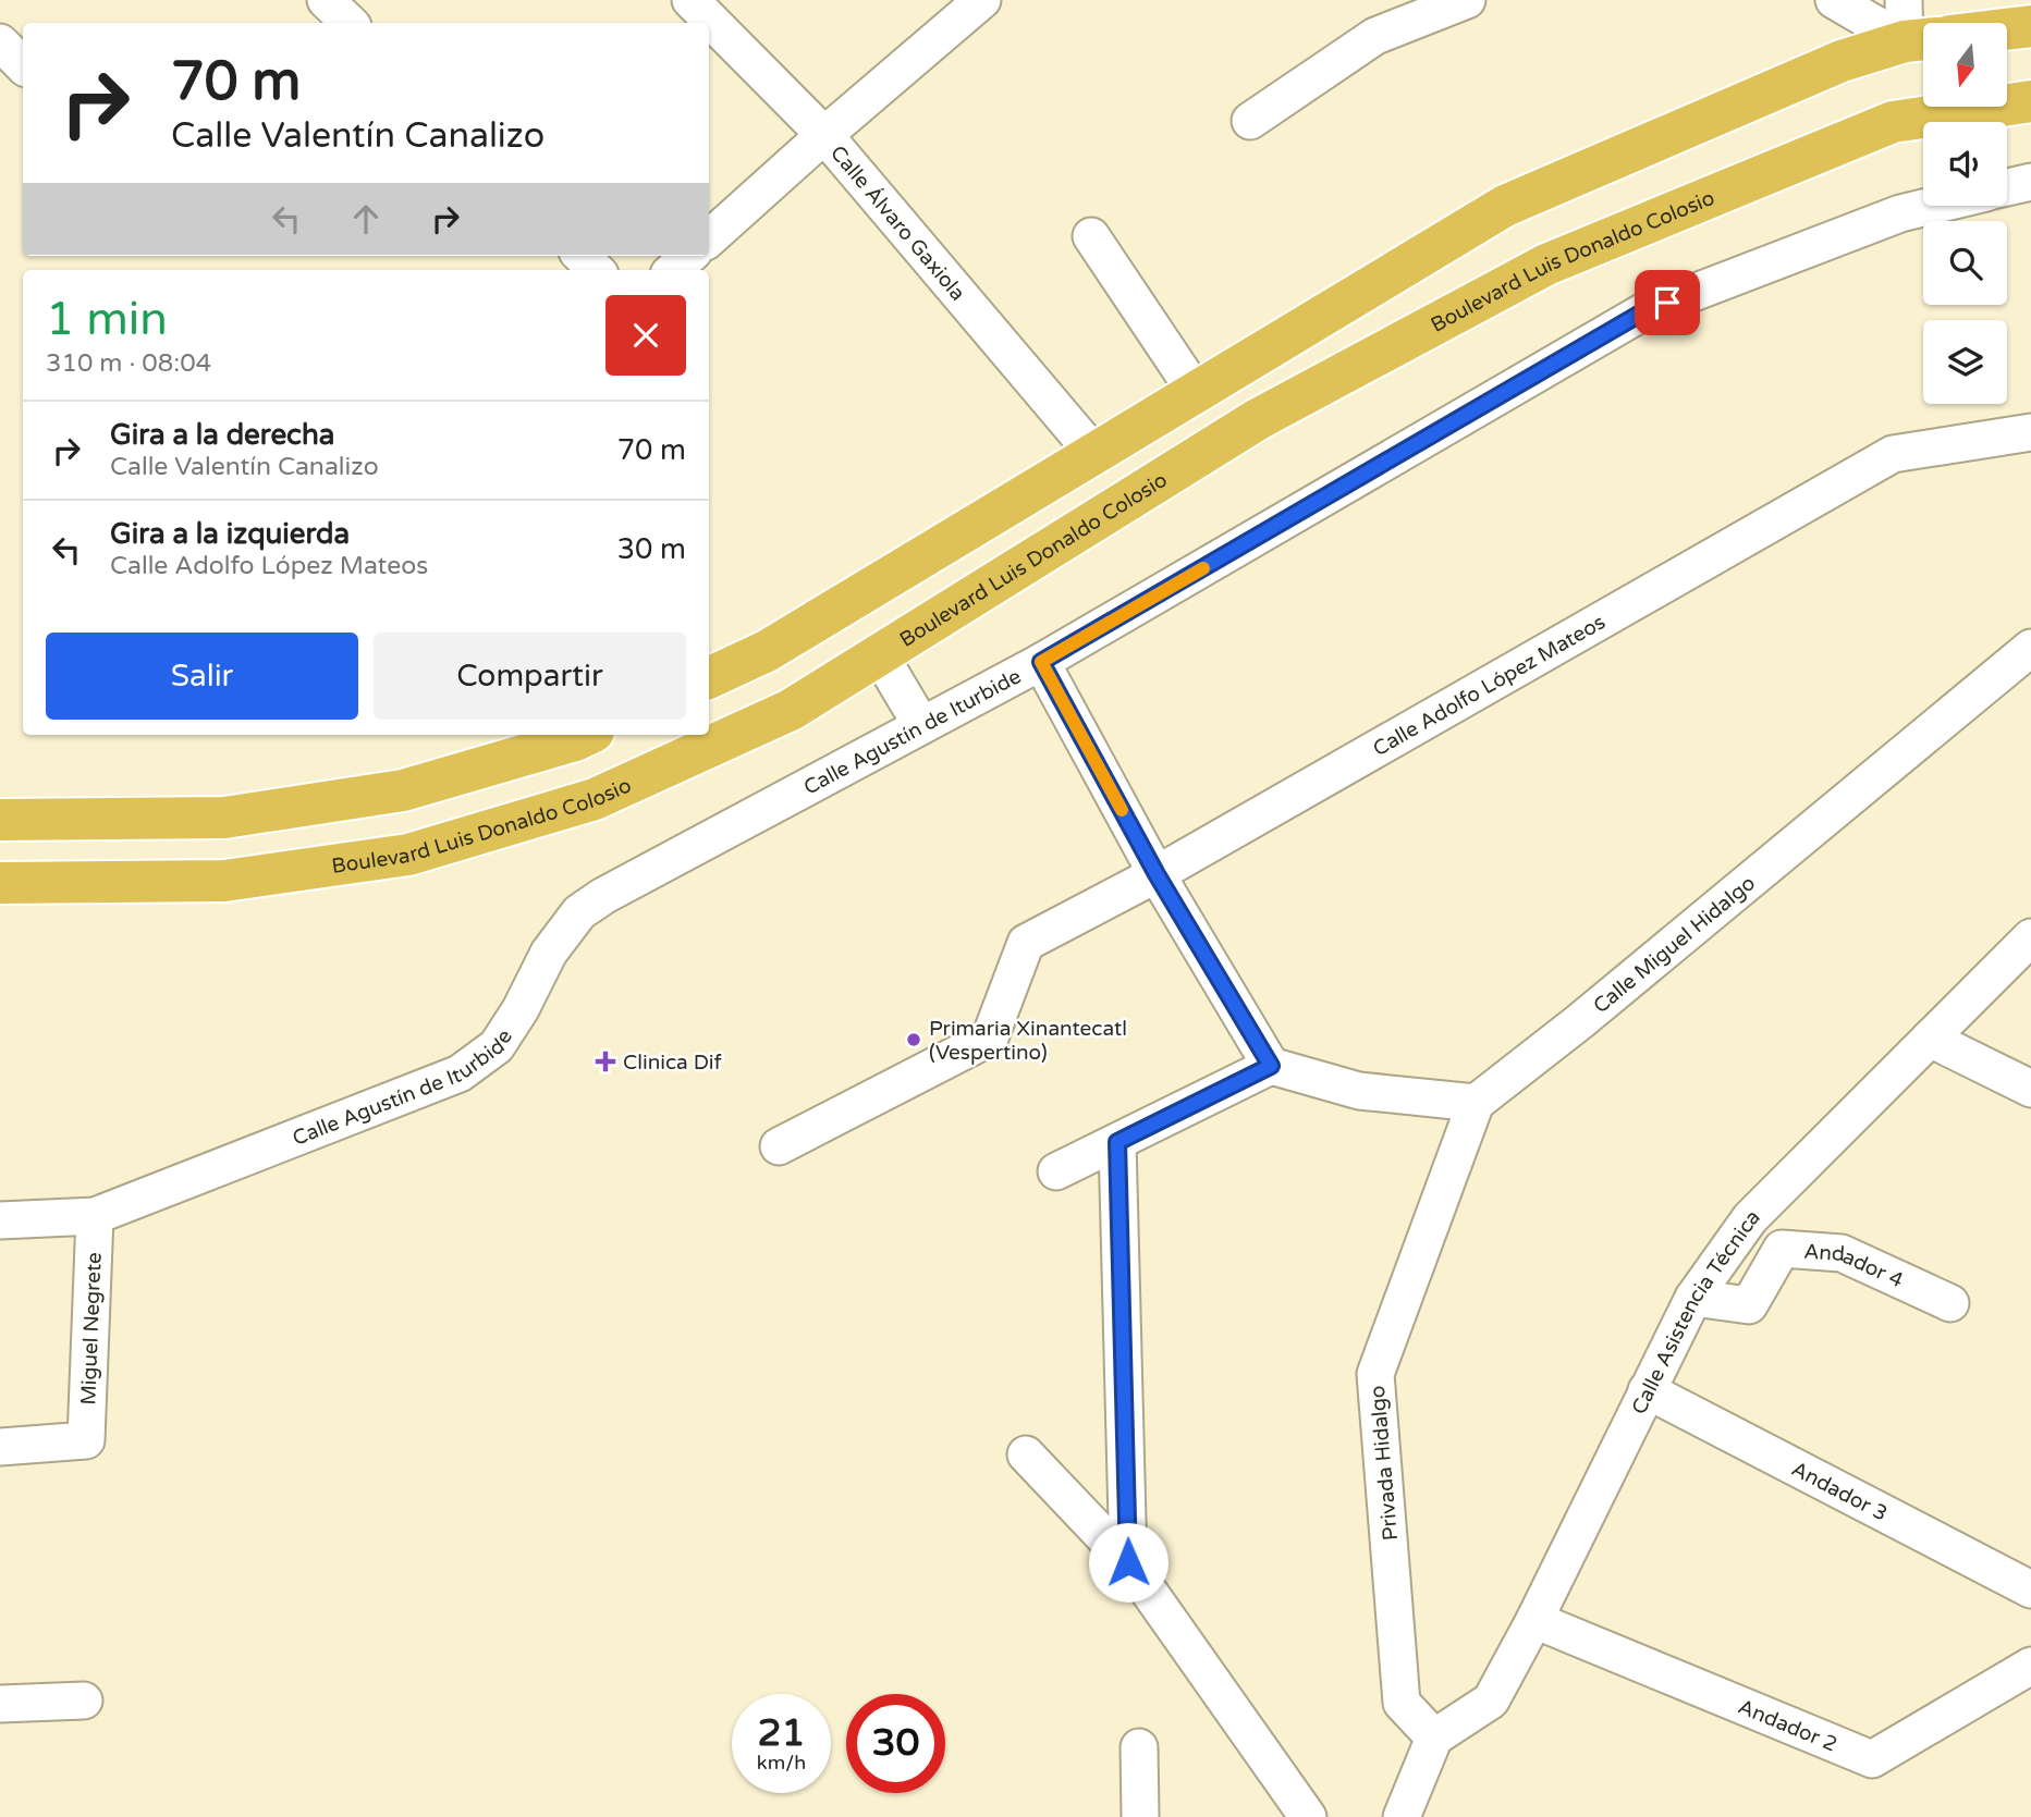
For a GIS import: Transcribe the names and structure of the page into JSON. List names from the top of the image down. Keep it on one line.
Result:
{"streets":{"highway":["Boulevard Luis Donaldo Colosio"],"street":["Calle Álvaro Gaxiola","Calle Adolfo López Mateos","Calle Agustín de Iturbide","Calle Miguel Hidalgo","Andador 4","Calle Asistencia Técnica","Miguel Negrete","Privada Hidalgo","Andador 3","Andador 2"]},"crossings":[["Calle Agustín de Iturbide","Miguel Negrete"],["Calle Miguel Hidalgo","Privada Hidalgo"],["Andador 4","Calle Asistencia Técnica"],["Calle Asistencia Técnica","Privada Hidalgo"],["Calle Asistencia Técnica","Andador 3"],["Calle Asistencia Técnica","Andador 2"]],"places":{"other":["Primaria Xinantecatl (Vespertino)"],"health":["Clinica Dif"]},"north":"bottom","page":{"turn":["70 m","Calle Valentín Canalizo"],"heading":["1 min","310 m · 08:04"],"list":[{"name":"Gira a la derecha","note":"Calle Valentín Canalizo","value":"70 m"},{"name":"Gira a la izquierda","note":"Calle Adolfo López Mateos","value":"30 m"}],"buttons":["Salir","Compartir"],"speed":"21 km/h","limit":"30"}}
